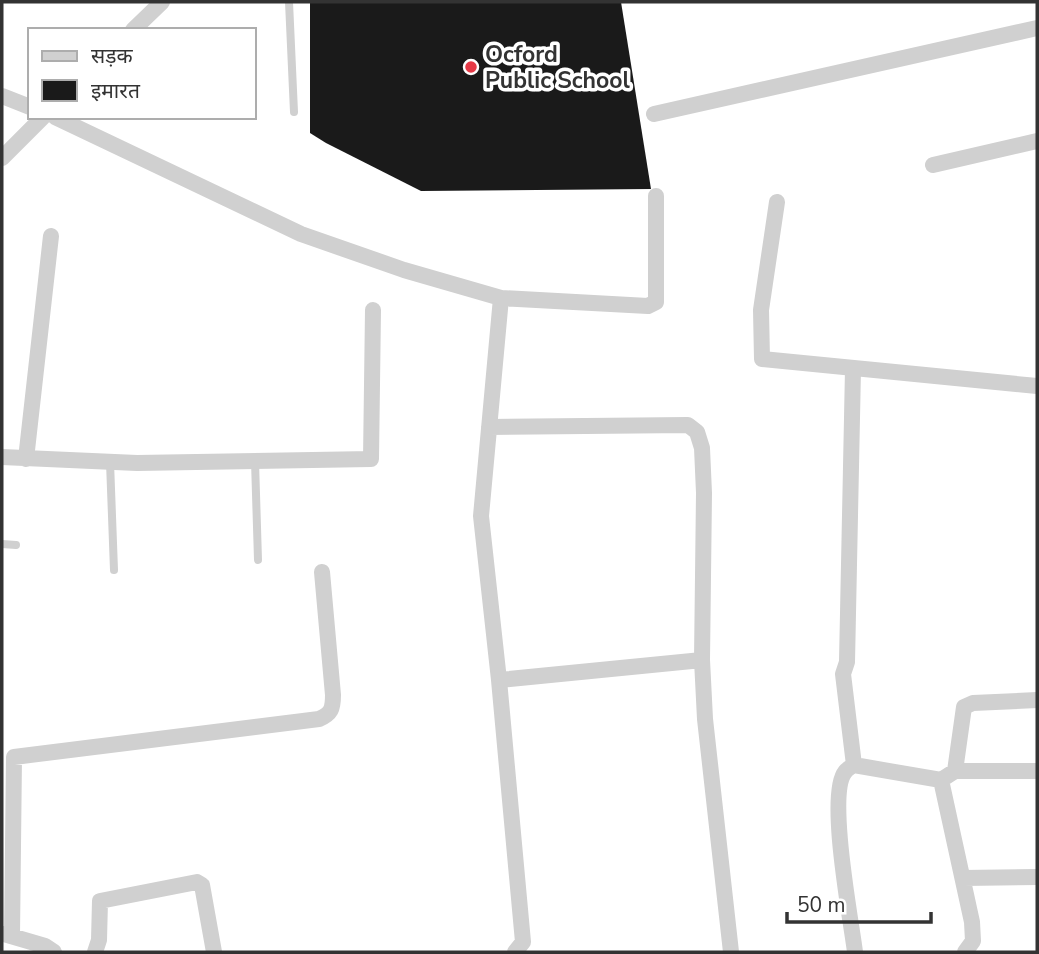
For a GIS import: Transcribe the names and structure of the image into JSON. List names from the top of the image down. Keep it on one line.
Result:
{"places":["Ocford Public School"],"legend":["सड़क","इमारत"],"scale_bar":"50 m"}
